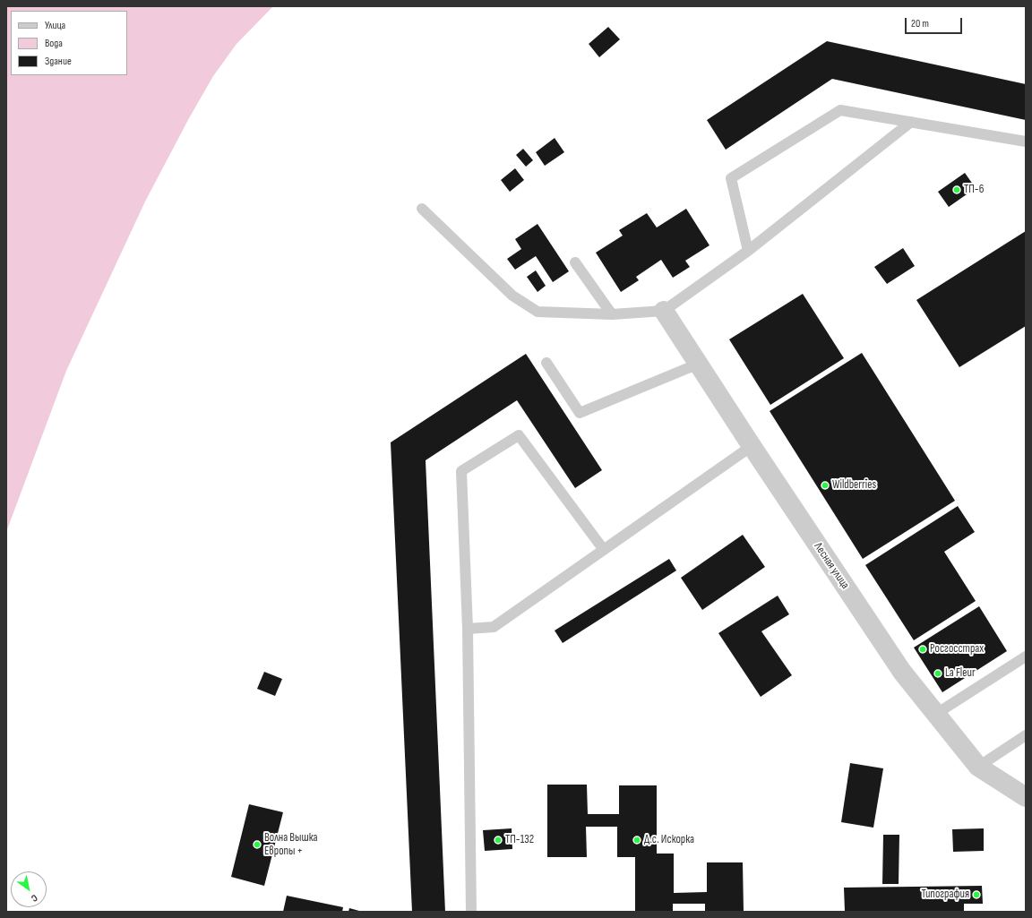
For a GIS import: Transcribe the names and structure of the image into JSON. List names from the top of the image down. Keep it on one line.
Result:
{"streets":{"street":["Лесная улица"]},"places":["ТП-6","Wildberries","Росгосстрах","La Fleur","ТП-132","Д.с. Искорка","Волна Вышка Европы +","Типография"],"legend":["Улица","Вода","Здание"],"scale_bar":"20 m","north":"bottom right"}
